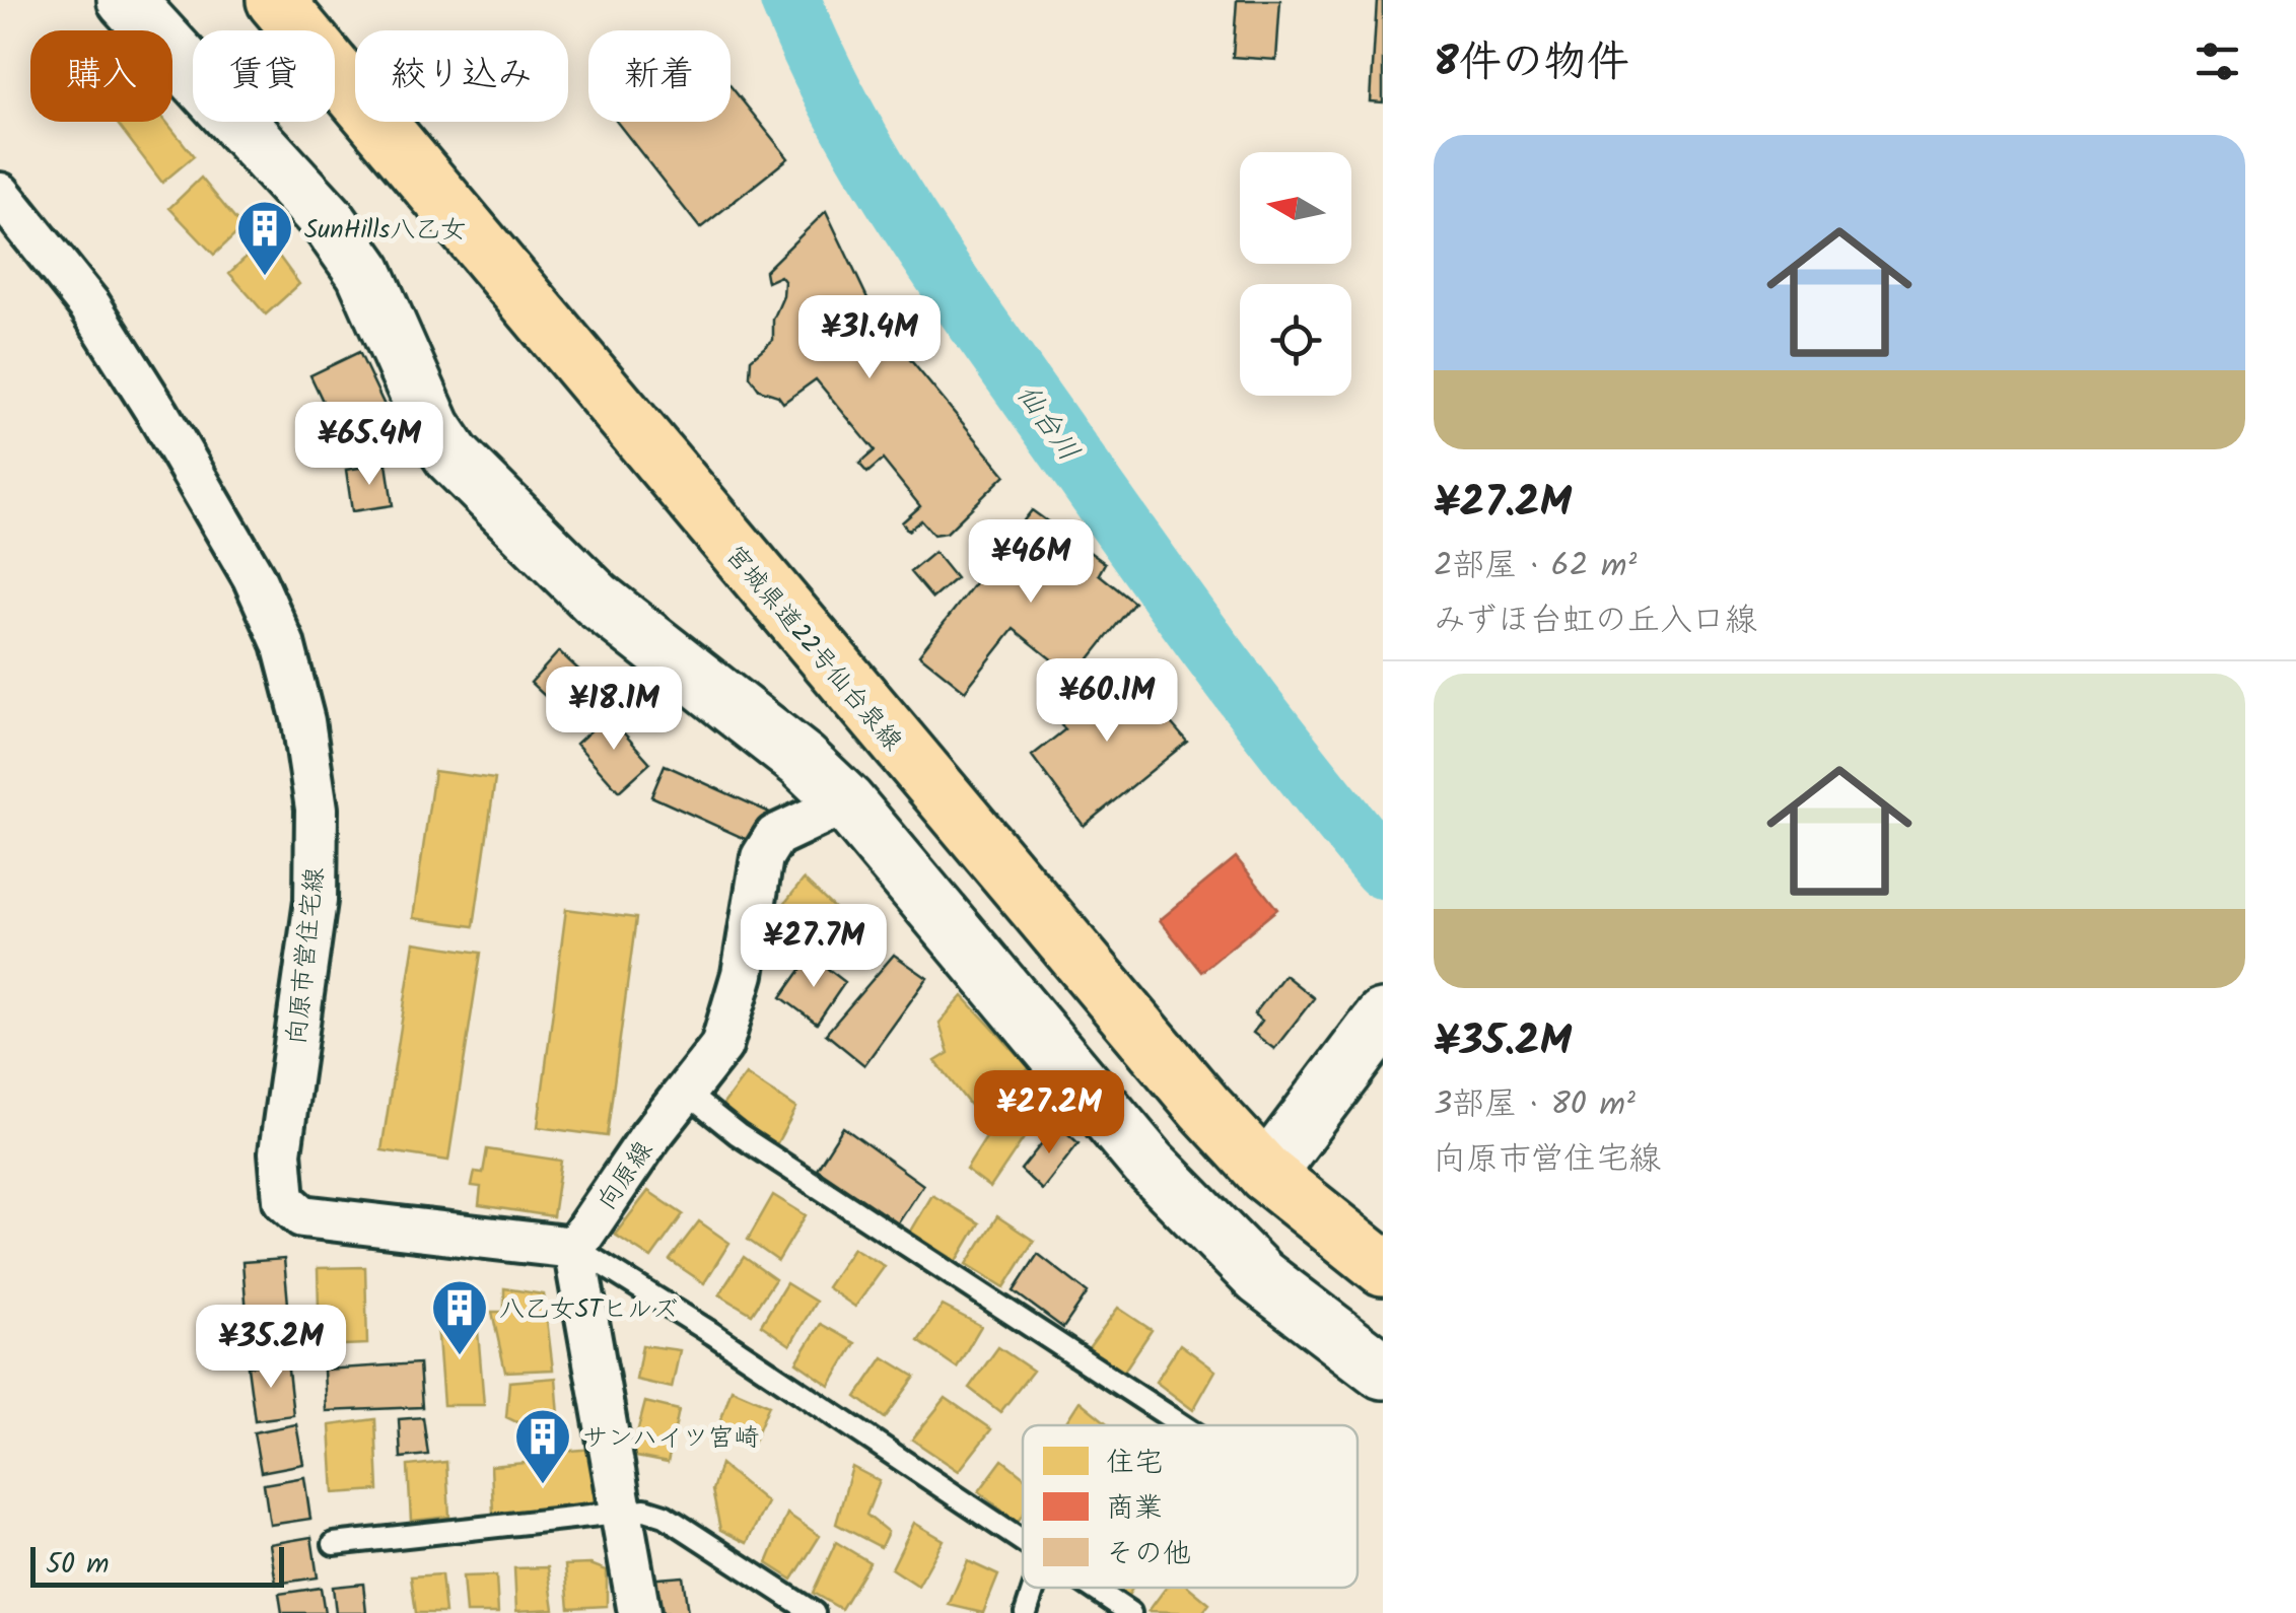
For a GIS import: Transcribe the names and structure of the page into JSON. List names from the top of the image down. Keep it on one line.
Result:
{"streets":{"main road":["宮城県道22号仙台泉線"],"street":["向原市営住宅線","向原線"]},"crossings":[["向原市営住宅線","向原線"]],"water":["仙台川"],"places":{"building":["SunHills八乙女","八乙女STヒルズ","サンハイツ宮崎"]},"legend":["住宅","商業","その他"],"scale_bar":"50 m","north":"left","page":{"heading":"8件の物件","chip":["購入","賃貸","絞り込み","新着"],"list":[{"name":"¥27.2M","note":"2部屋 · 62 m² · みずほ台虹の丘入口線"},{"name":"¥35.2M","note":"3部屋 · 80 m² · 向原市営住宅線"}],"price":["¥31.4M","¥65.4M","¥46M","¥60.1M","¥18.1M","¥27.7M","¥27.2M","¥35.2M"],"scale":"50 m"}}
